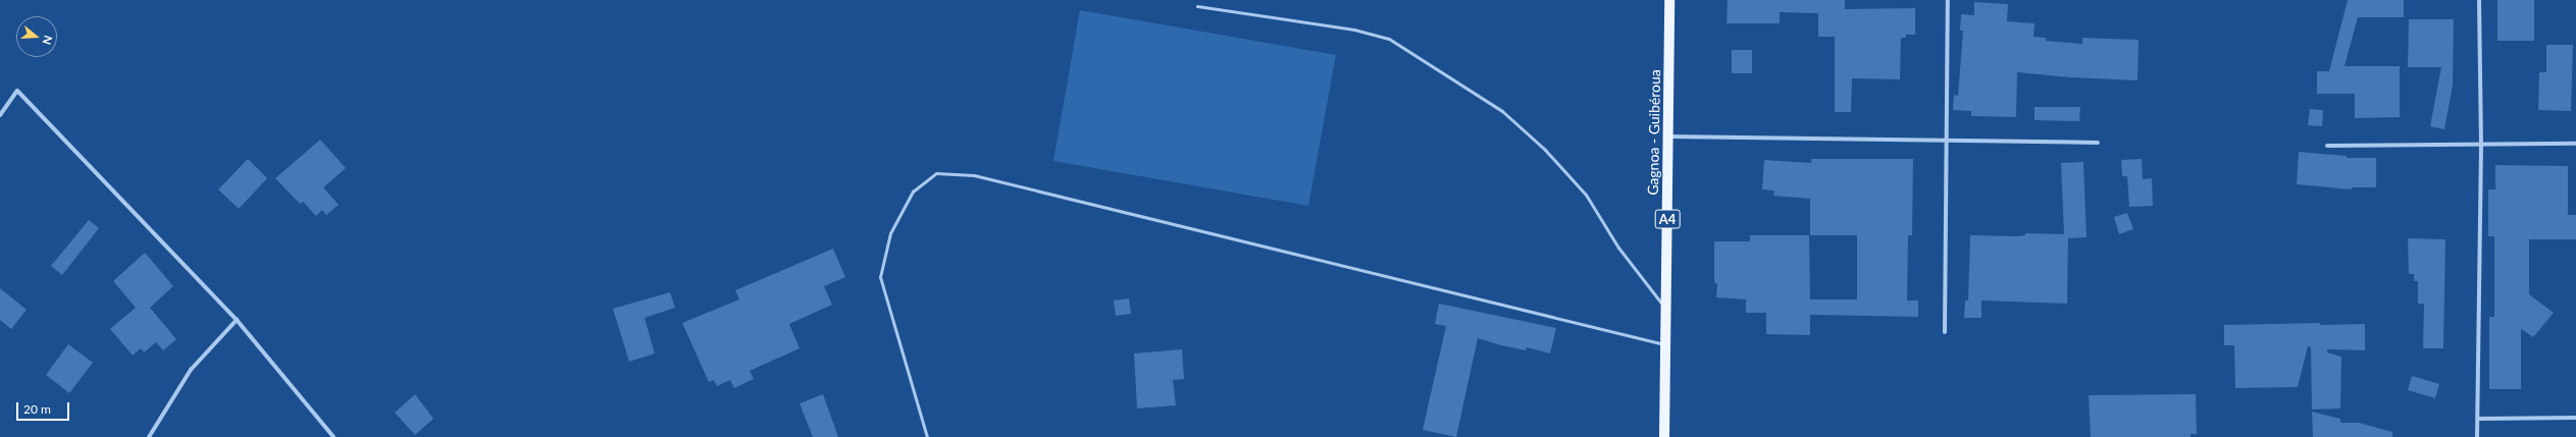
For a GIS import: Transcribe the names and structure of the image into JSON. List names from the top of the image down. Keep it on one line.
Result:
{"streets":{"main road":["Gagnoa - Guibéroua","A4"]},"scale_bar":"20 m","north":"right"}
